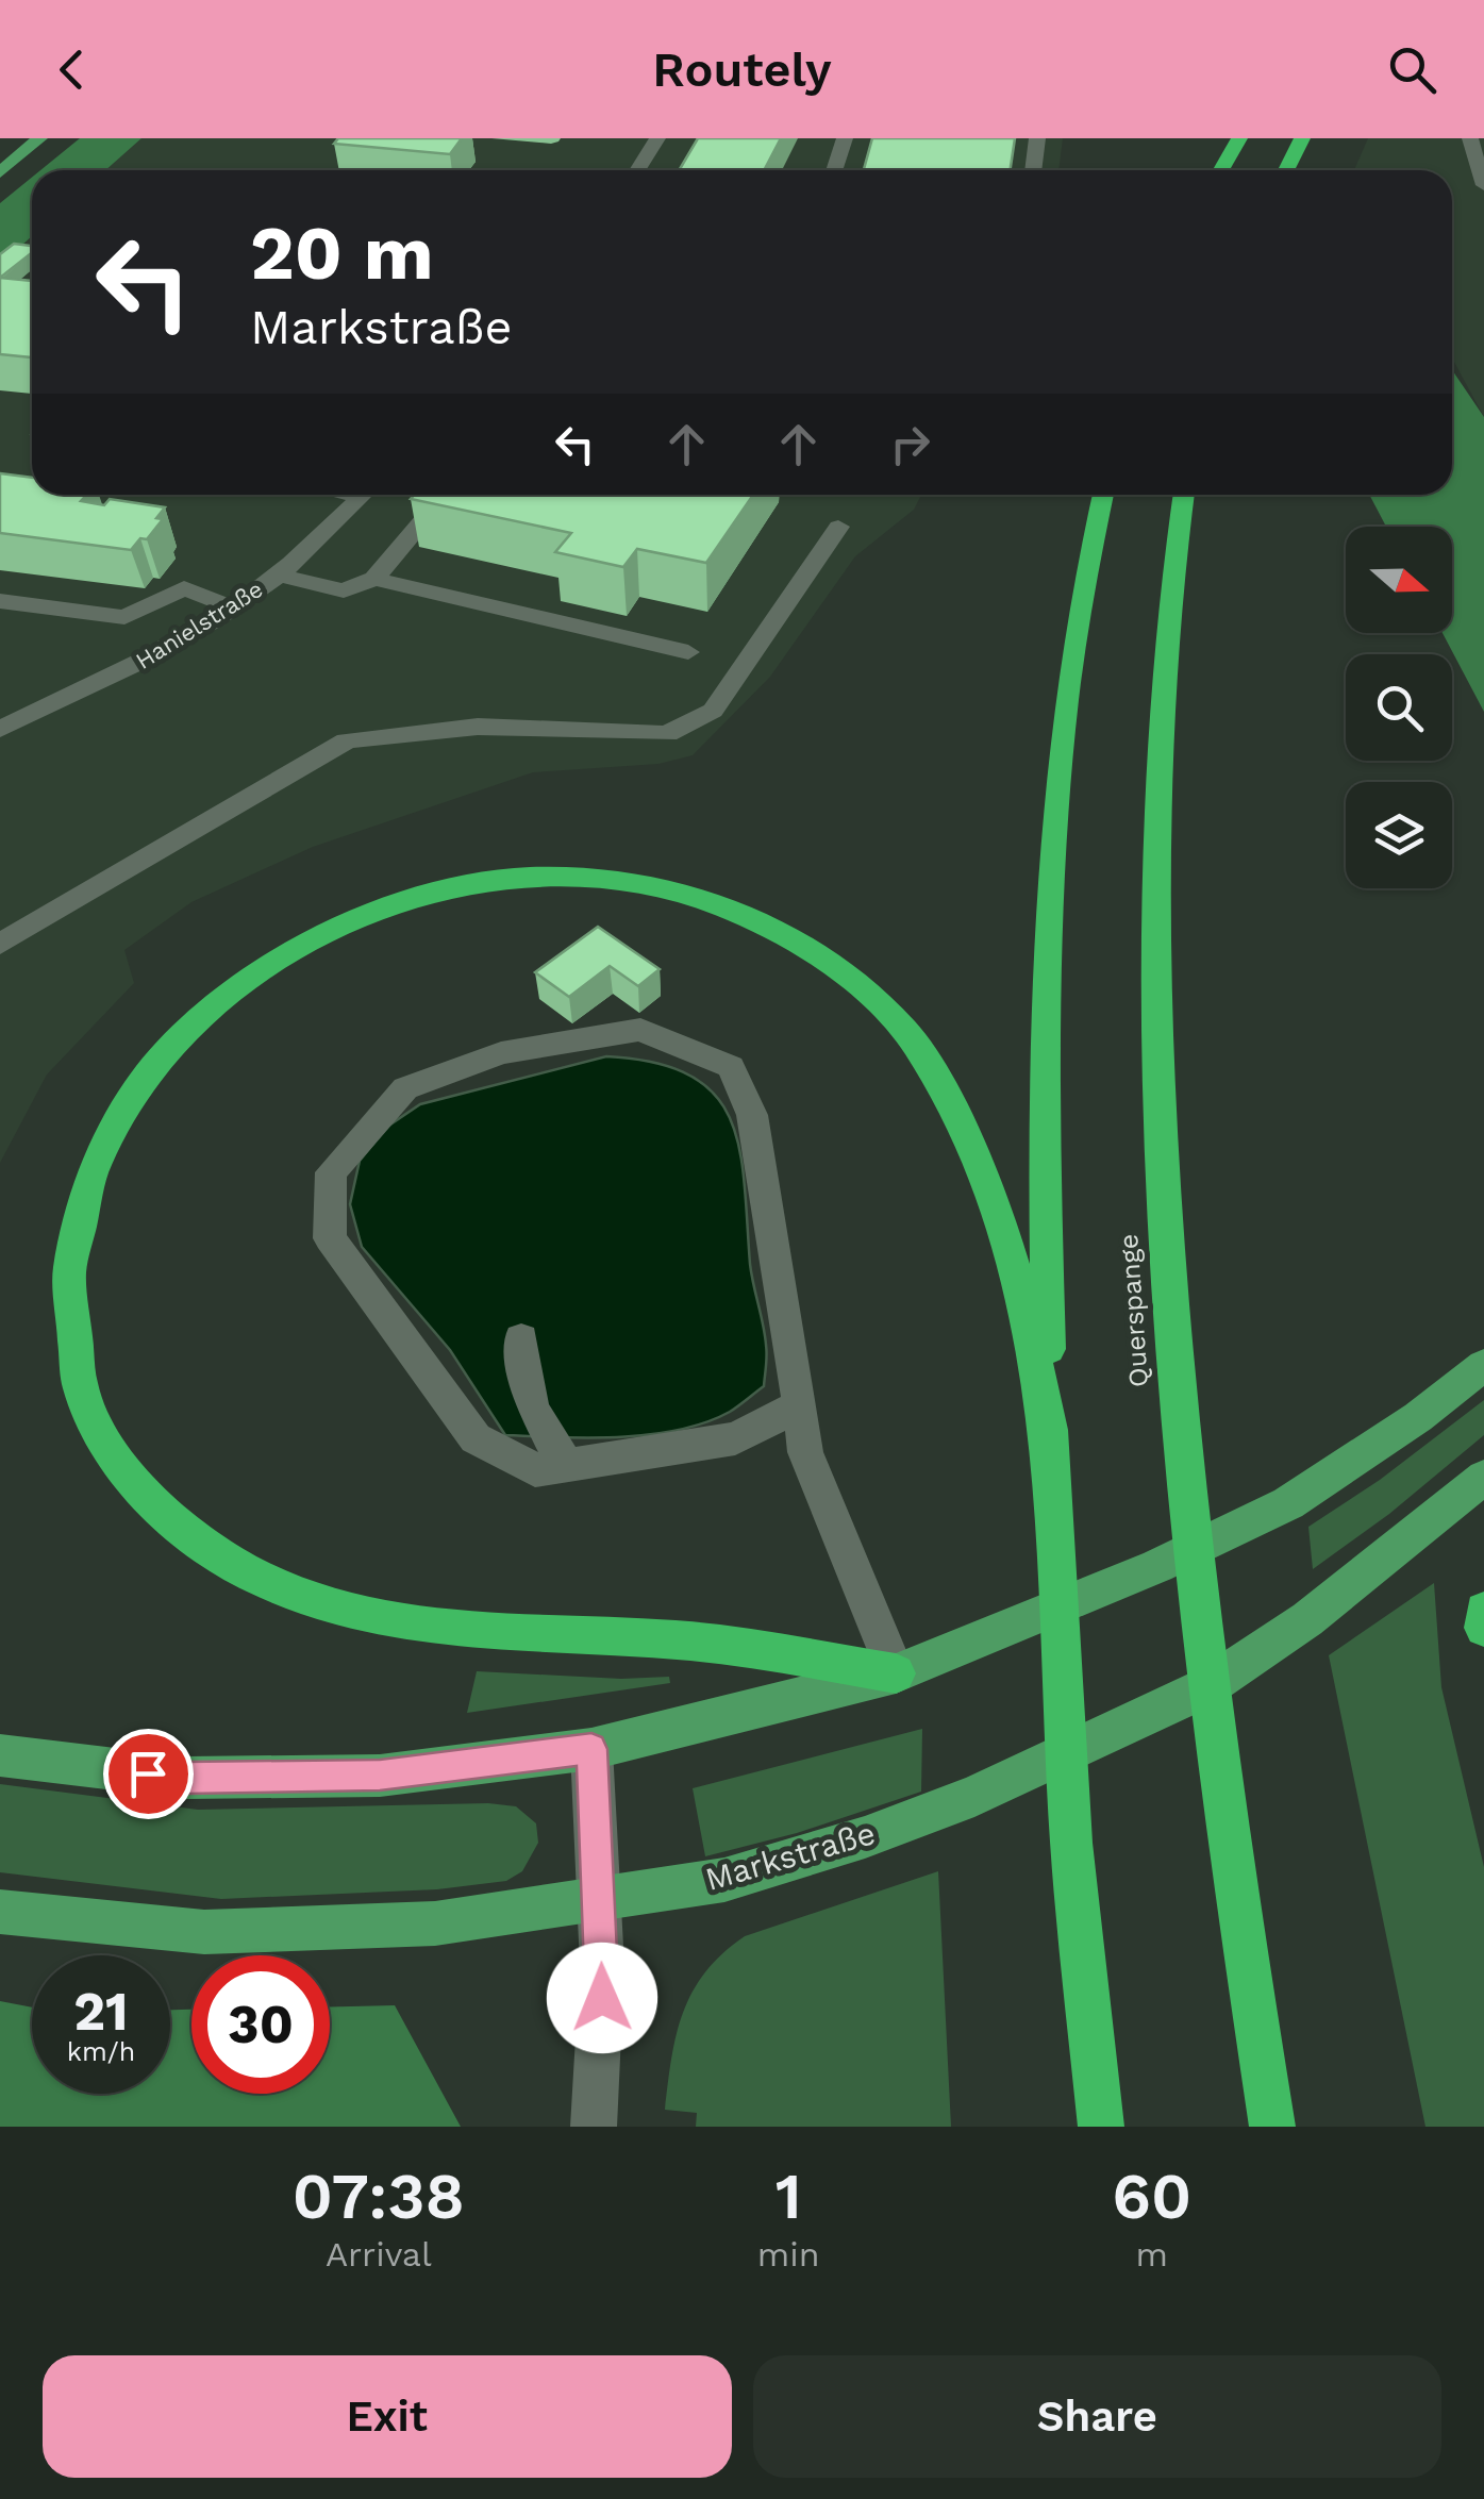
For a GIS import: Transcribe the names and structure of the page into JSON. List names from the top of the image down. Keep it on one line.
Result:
{"streets":{"highway":["Querspange"],"main road":["Markstraße"],"street":["Hanielstraße"]},"north":"right","page":{"header":"Routely","turn":["20 m","Markstraße"],"speed":"21 km/h","limit":"30","eta":["07:38","Arrival","1","min","60","m"],"buttons":["Exit","Share"]}}
